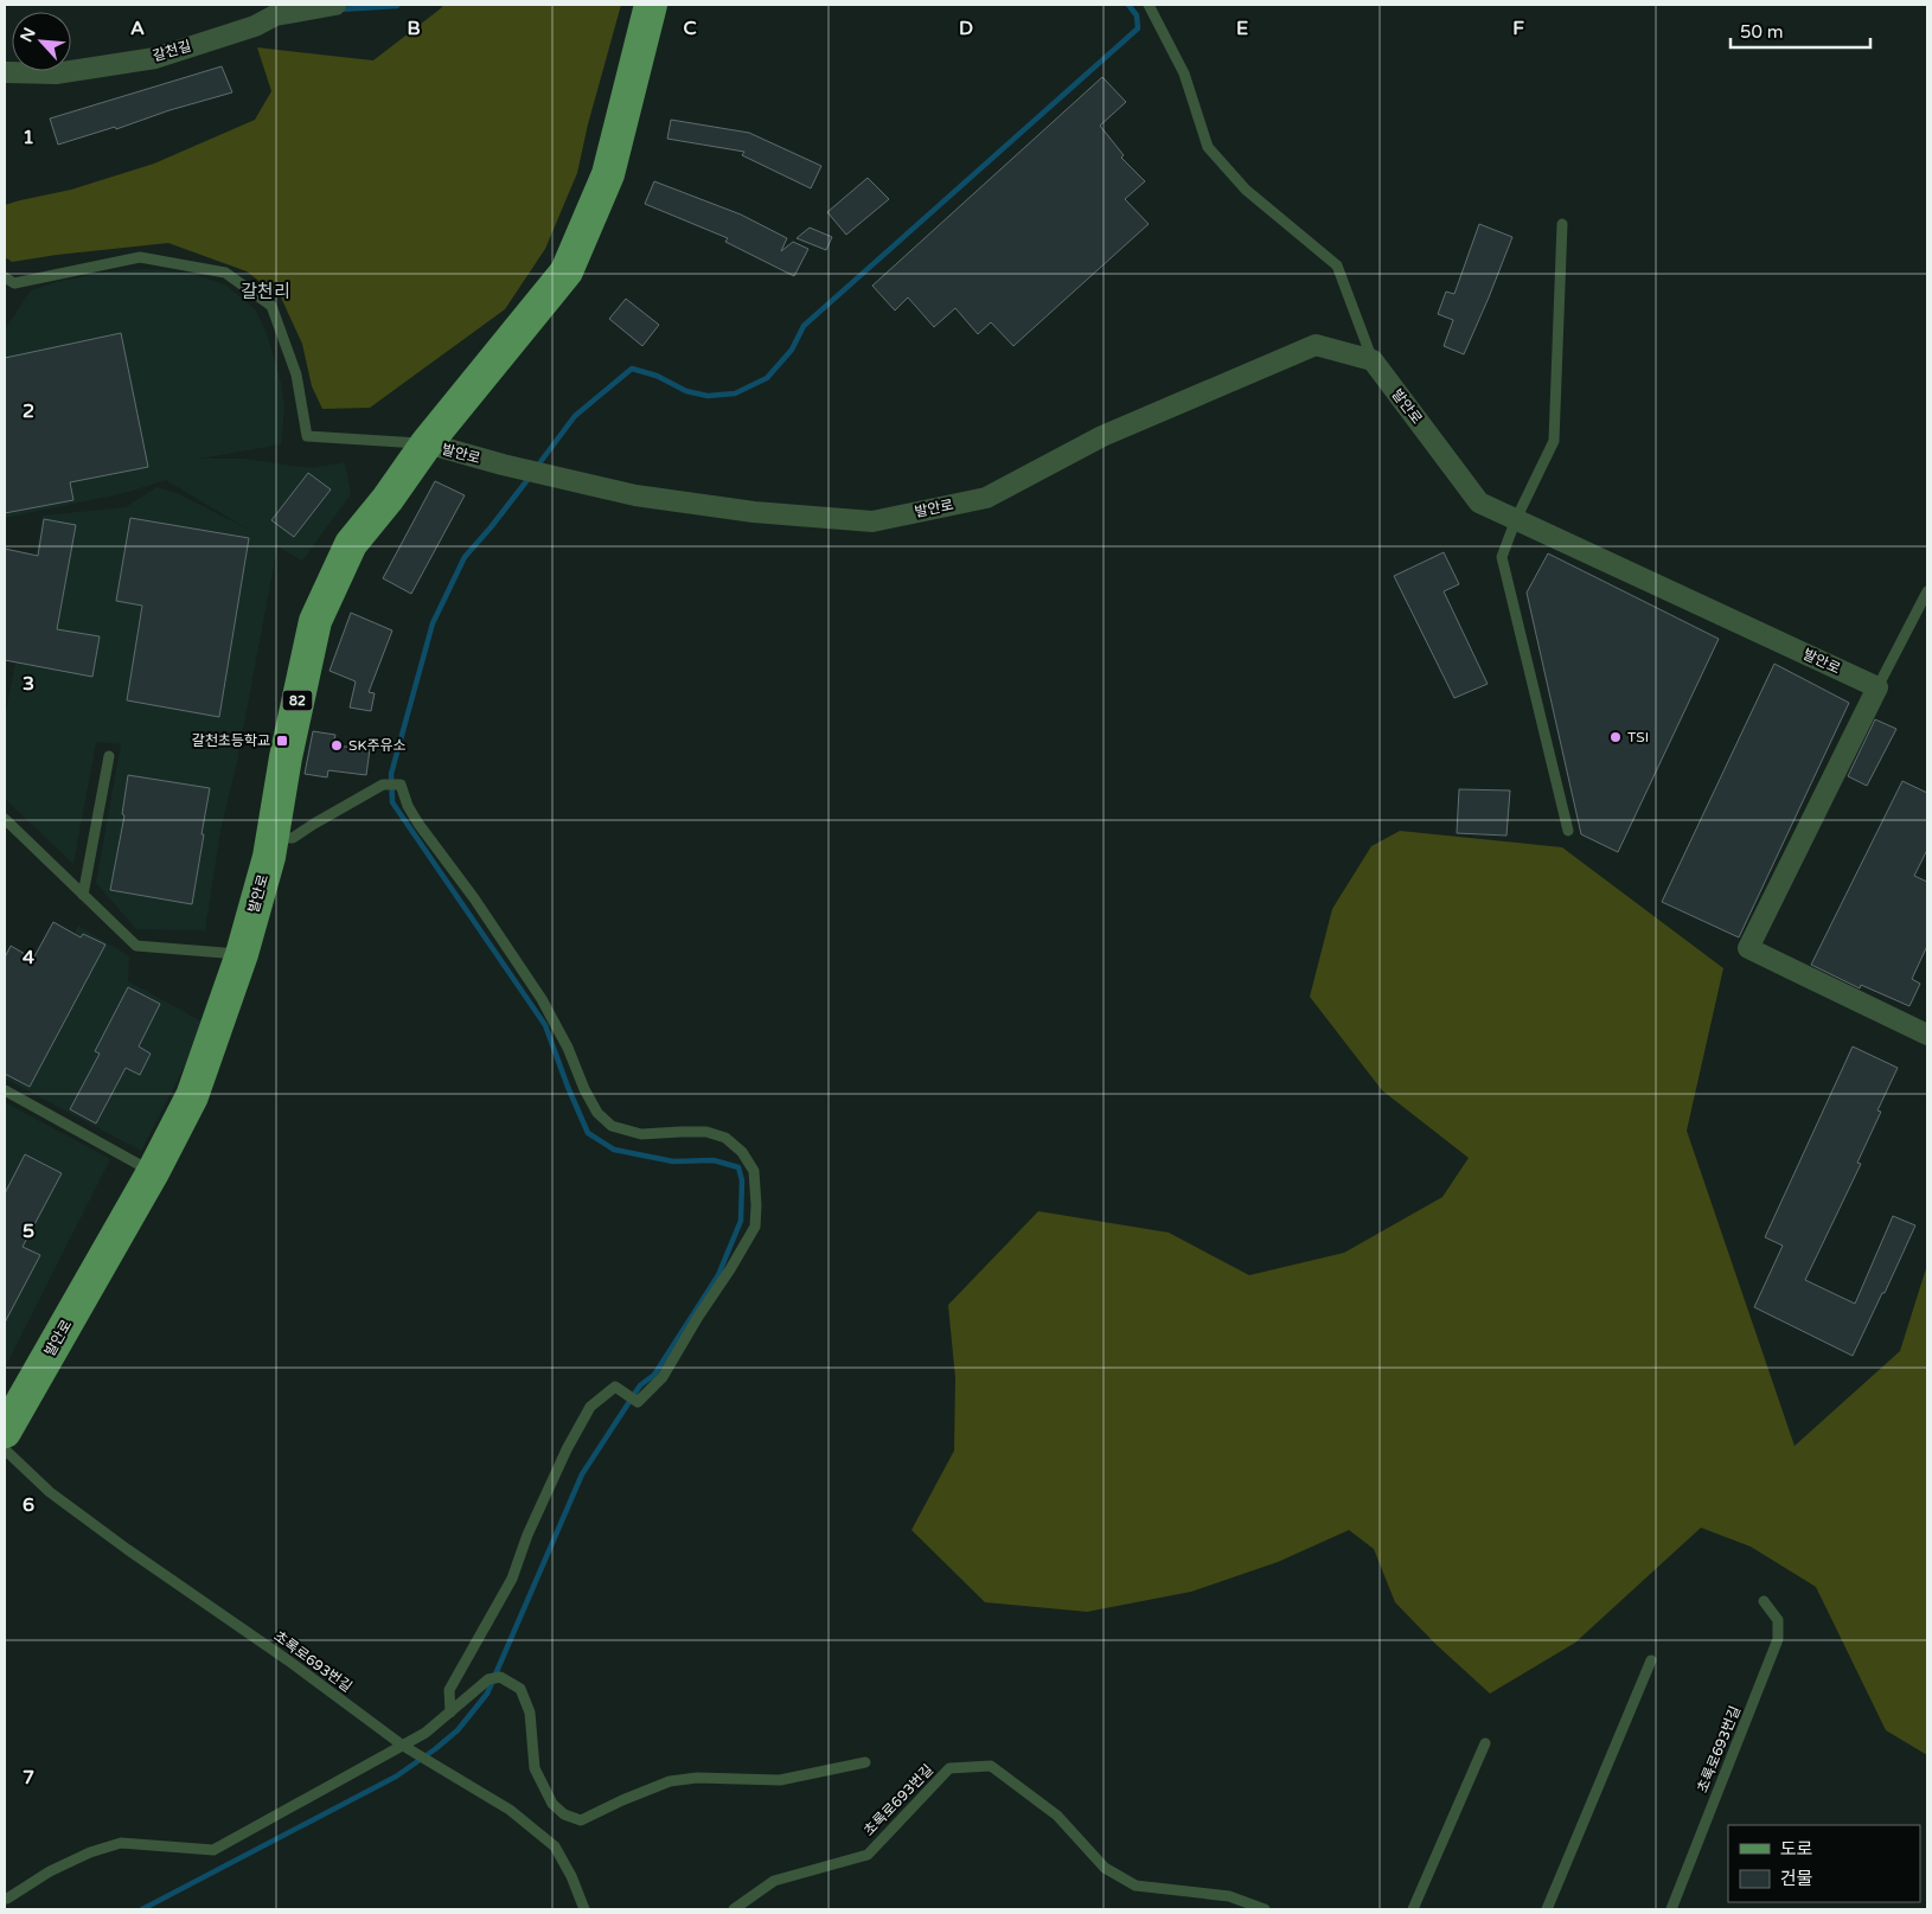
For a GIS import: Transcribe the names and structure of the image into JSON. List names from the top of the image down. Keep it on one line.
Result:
{"streets":{"main road":["발안로","82"],"street":["갈천길"],"lane":["초록로693번길"]},"districts":["갈천리"],"places":{"other":["TSI","SK주유소"],"transit":["갈천초등학교"]},"legend":["도로","건물"],"scale_bar":"50 m","north":"top left","grid":{"columns":["A","B","C","D","E","F"],"rows":["1","2","3","4","5","6","7"]}}
